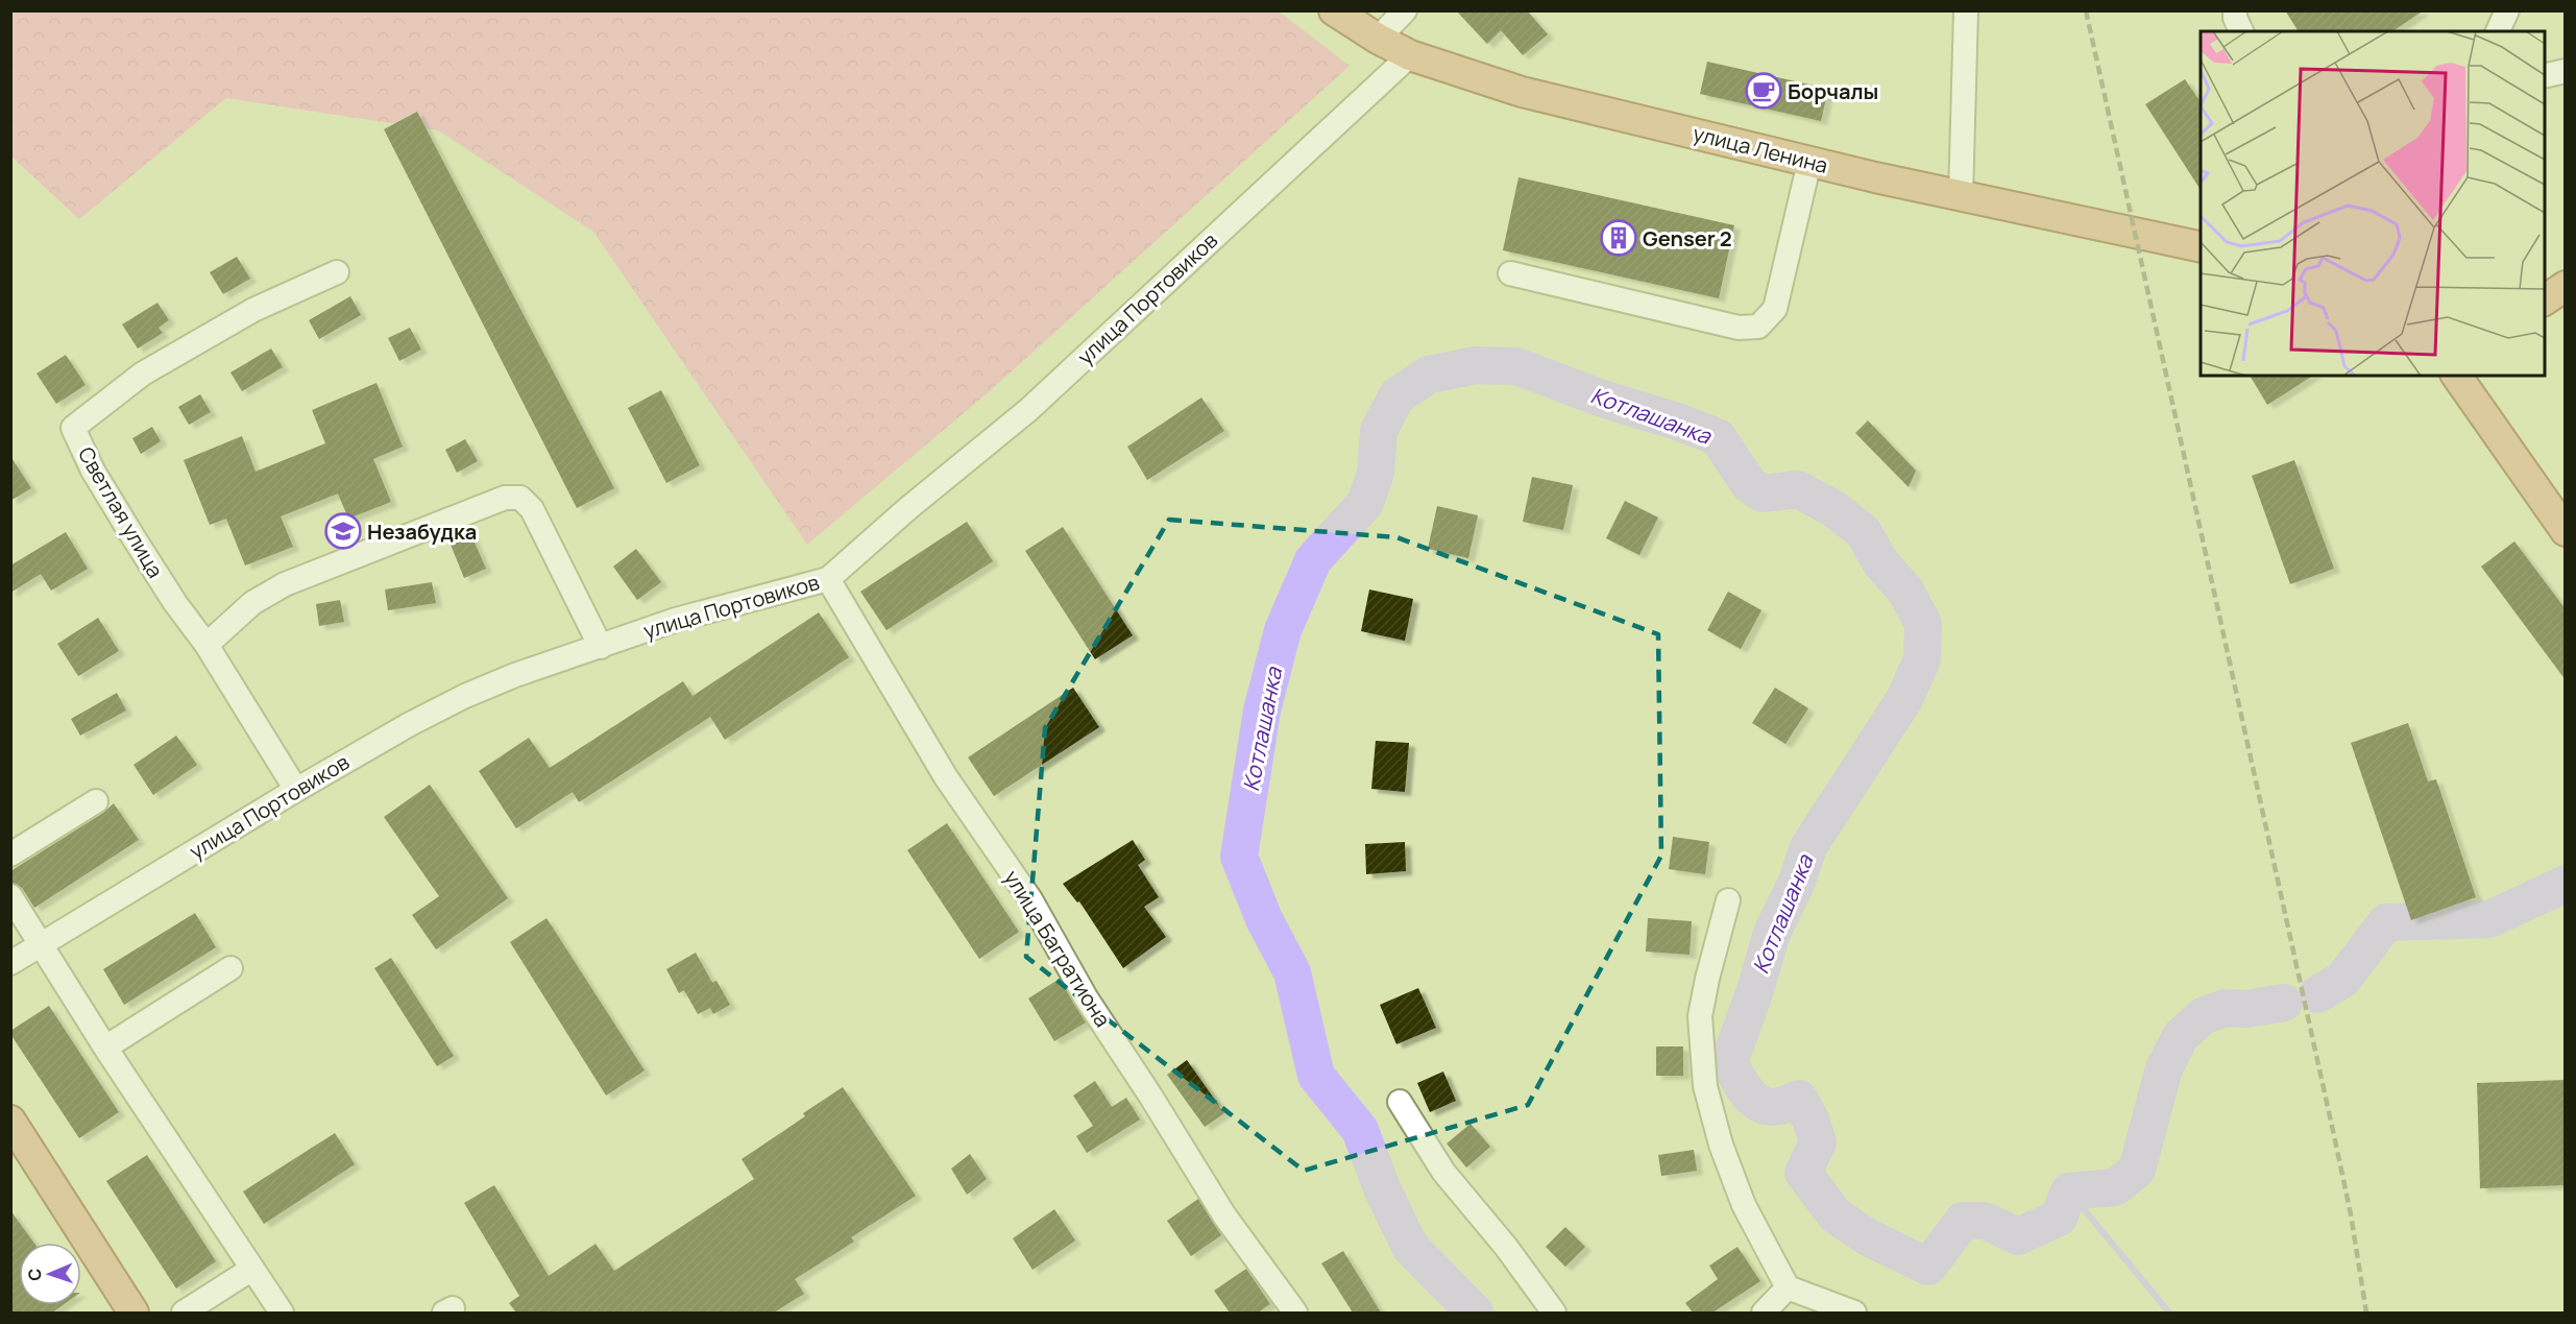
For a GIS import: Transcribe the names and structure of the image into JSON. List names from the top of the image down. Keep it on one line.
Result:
{"streets":{"main road":["улица Ленина"],"street":["улица Портовиков","Светлая улица","улица Багратиона"]},"crossings":[["улица Ленина","улица Портовиков"],["улица Портовиков","Светлая улица"],["улица Портовиков","улица Багратиона"]],"water":["Котлашанка"],"places":{"cafe":["Борчалы"],"building":["Genser 2"],"school or university":["Незабудка"]},"north":"left"}
